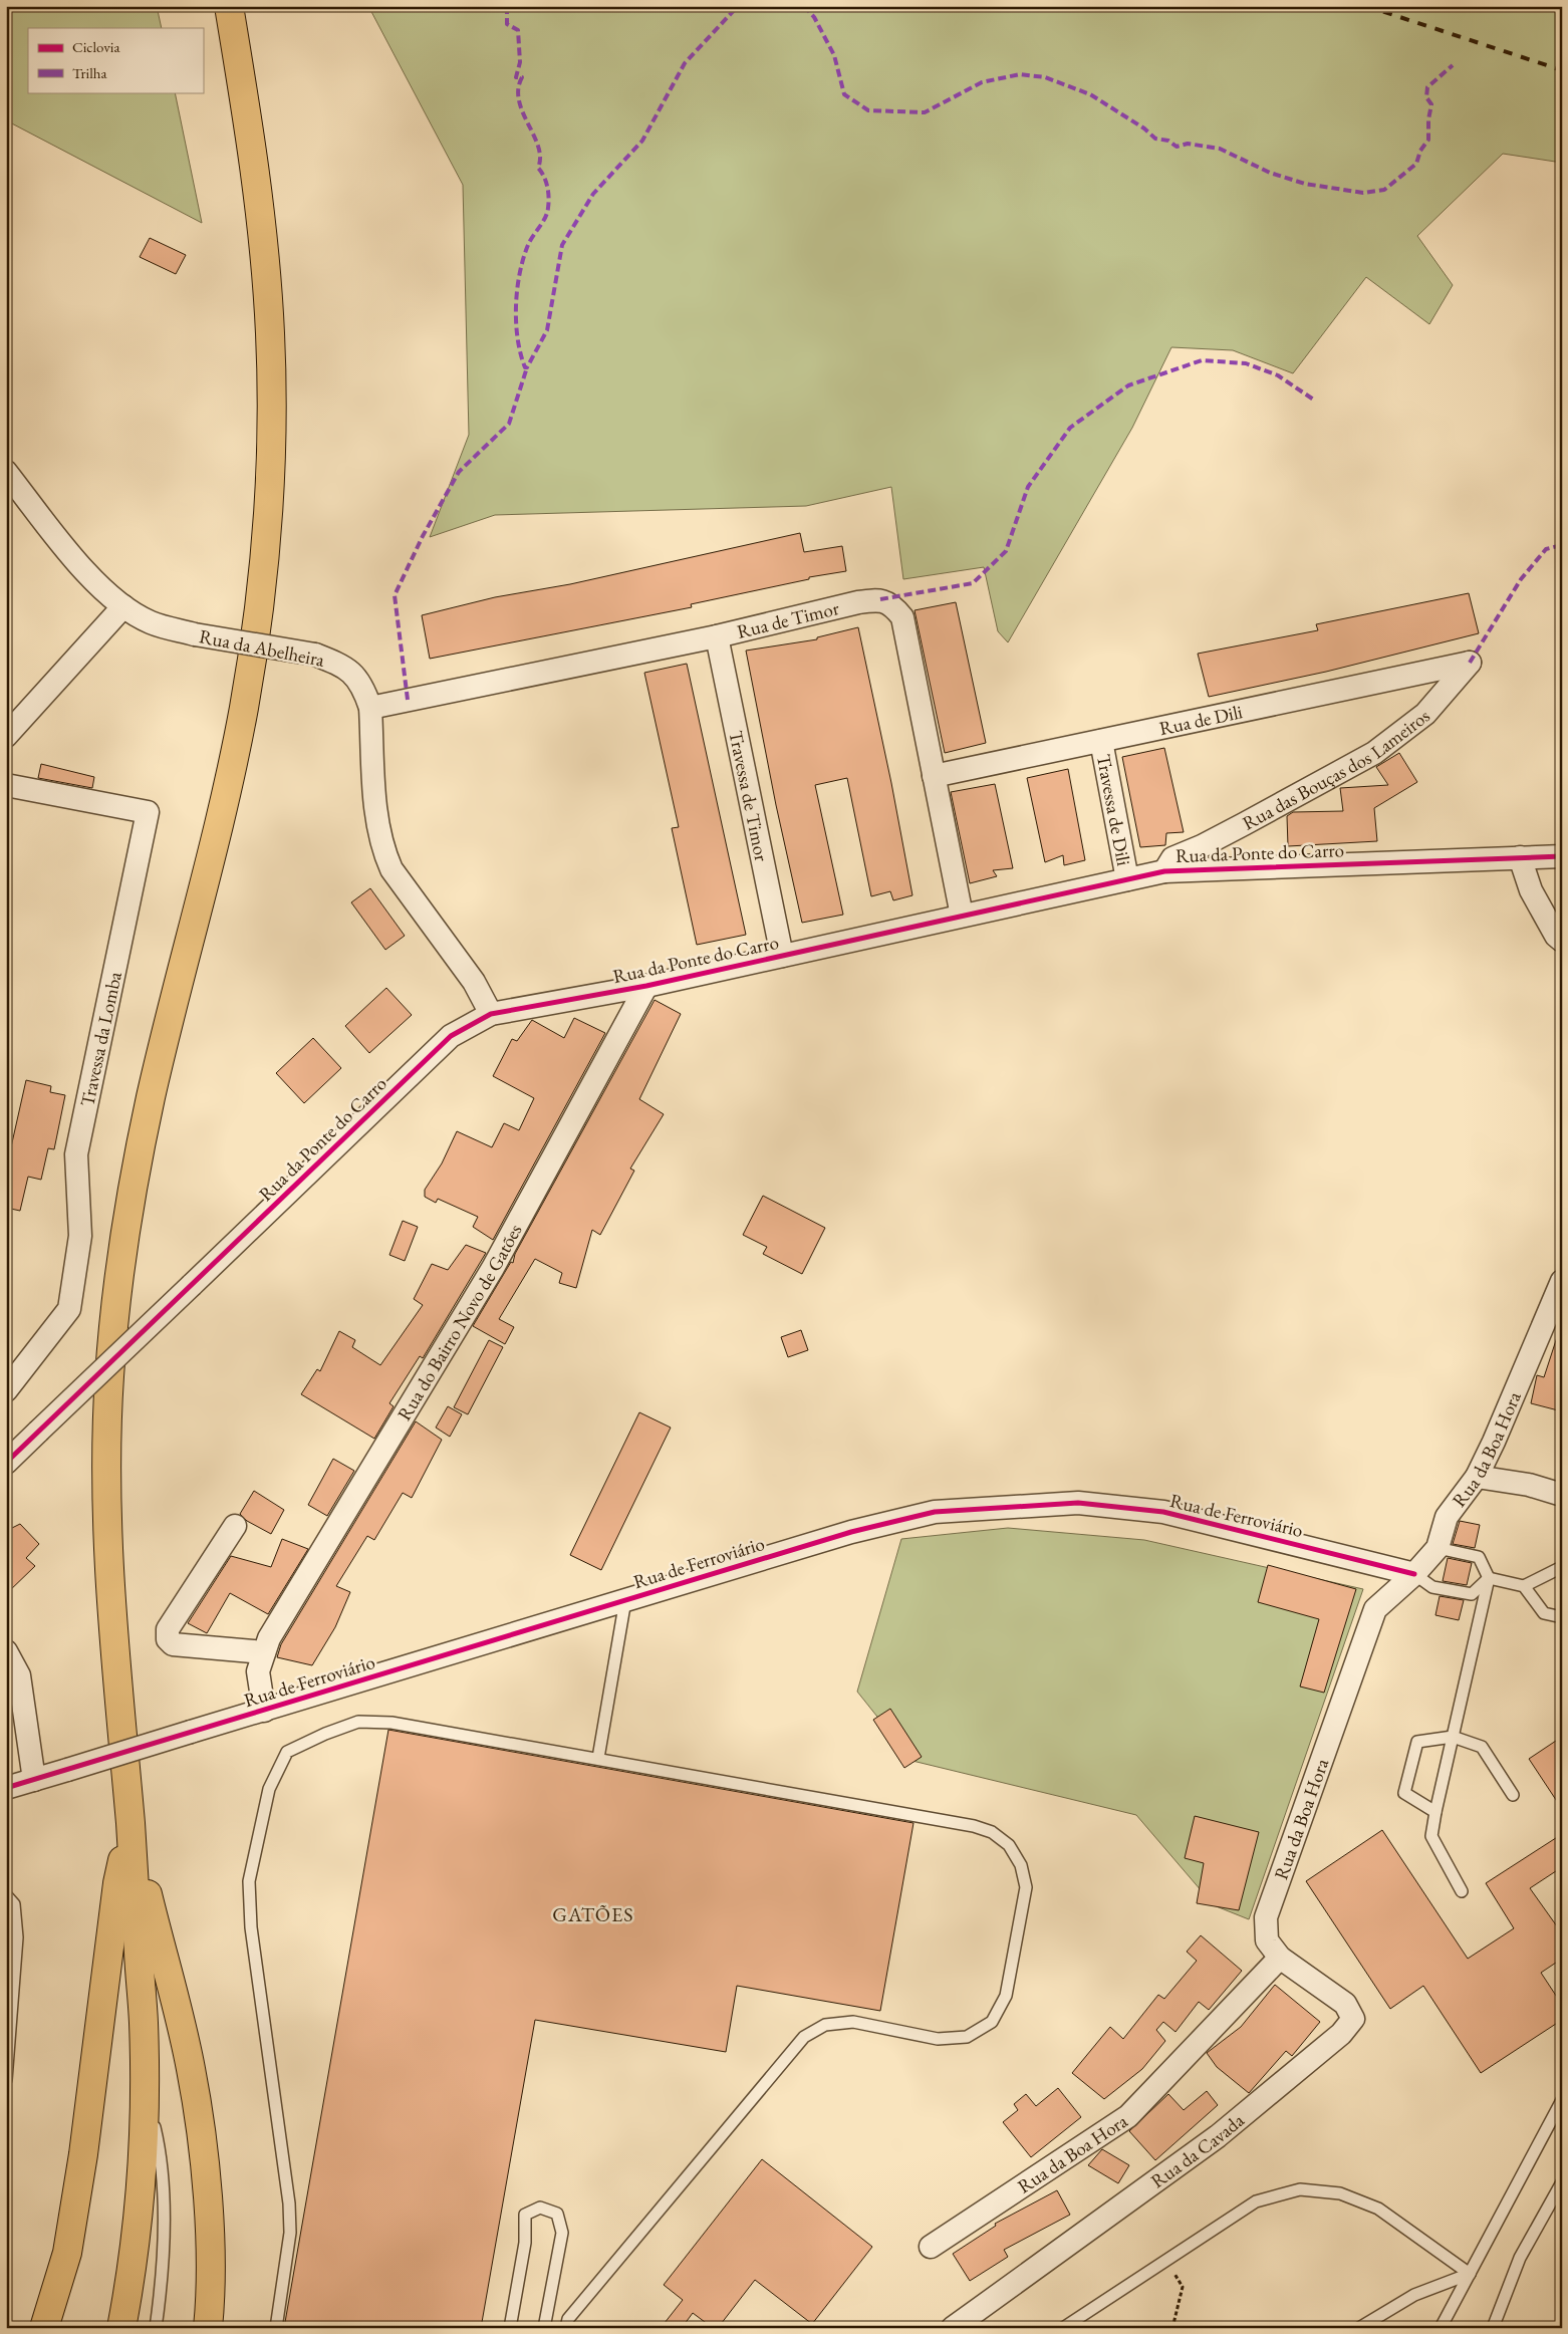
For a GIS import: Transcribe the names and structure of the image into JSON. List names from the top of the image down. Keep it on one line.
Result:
{"streets":{"street":["Rua de Timor","Rua da Abelheira","Rua de Dili","Rua das Bouças dos Lameiros","Travessa de Timor","Travessa de Dili","Rua da Ponte do Carro","Travessa da Lomba","Rua do Bairro Novo de Gatões","Rua da Boa Hora","Rua de Ferroviário","Rua da Cavada"]},"crossings":[["Rua de Timor","Rua da Abelheira"],["Rua de Timor","Rua de Dili"],["Rua de Timor","Travessa de Timor"],["Rua de Timor","Rua da Ponte do Carro"],["Rua da Abelheira","Rua da Ponte do Carro"],["Rua de Dili","Rua das Bouças dos Lameiros"],["Rua de Dili","Travessa de Dili"],["Rua das Bouças dos Lameiros","Rua da Ponte do Carro"],["Travessa de Timor","Rua da Ponte do Carro"],["Travessa de Dili","Rua da Ponte do Carro"],["Rua da Ponte do Carro","Rua do Bairro Novo de Gatões"],["Rua do Bairro Novo de Gatões","Rua de Ferroviário"],["Rua da Boa Hora","Rua de Ferroviário"],["Rua da Boa Hora","Rua da Cavada"]],"districts":["GATÕES"],"legend":["Ciclovia","Trilha"]}
